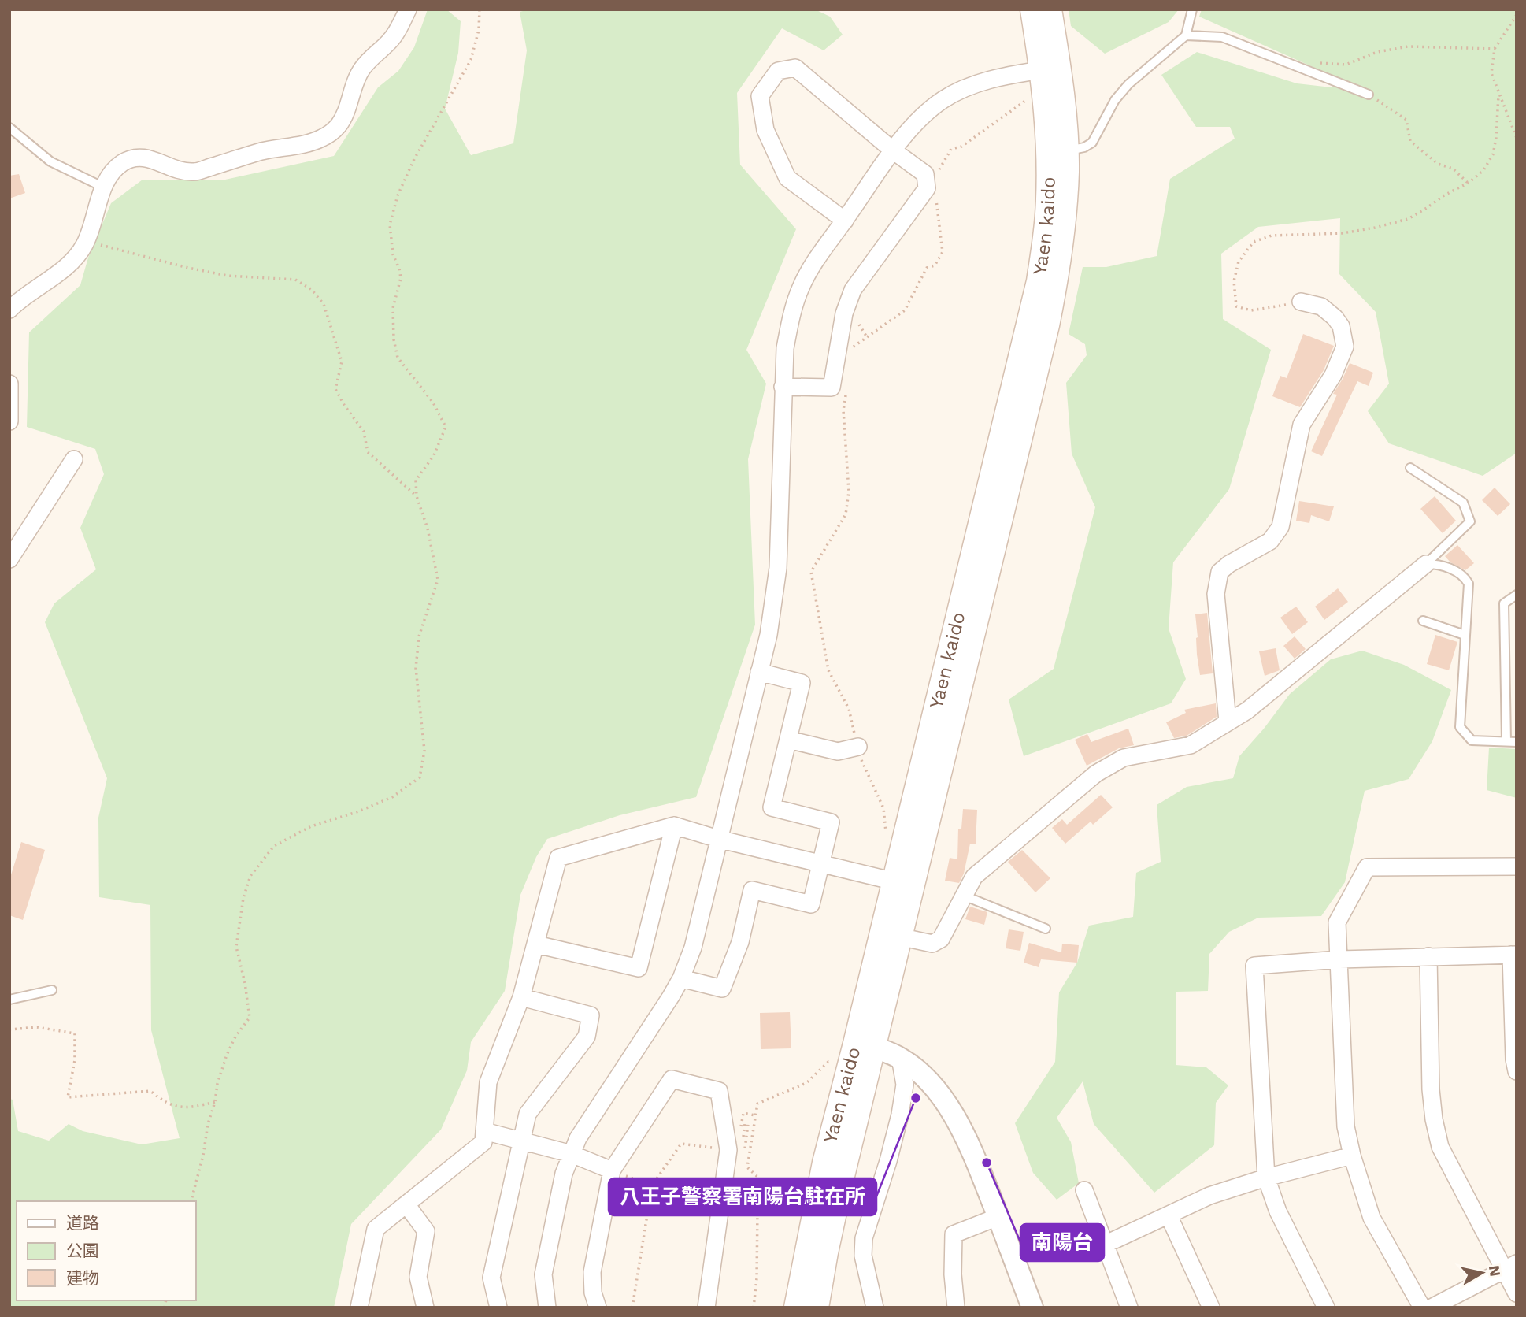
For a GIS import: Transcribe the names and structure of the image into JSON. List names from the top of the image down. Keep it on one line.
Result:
{"streets":{"main road":["Yaen kaido"]},"places":["八王子警察署南陽台駐在所","南陽台"],"legend":["道路","公園","建物"],"north":"right"}
